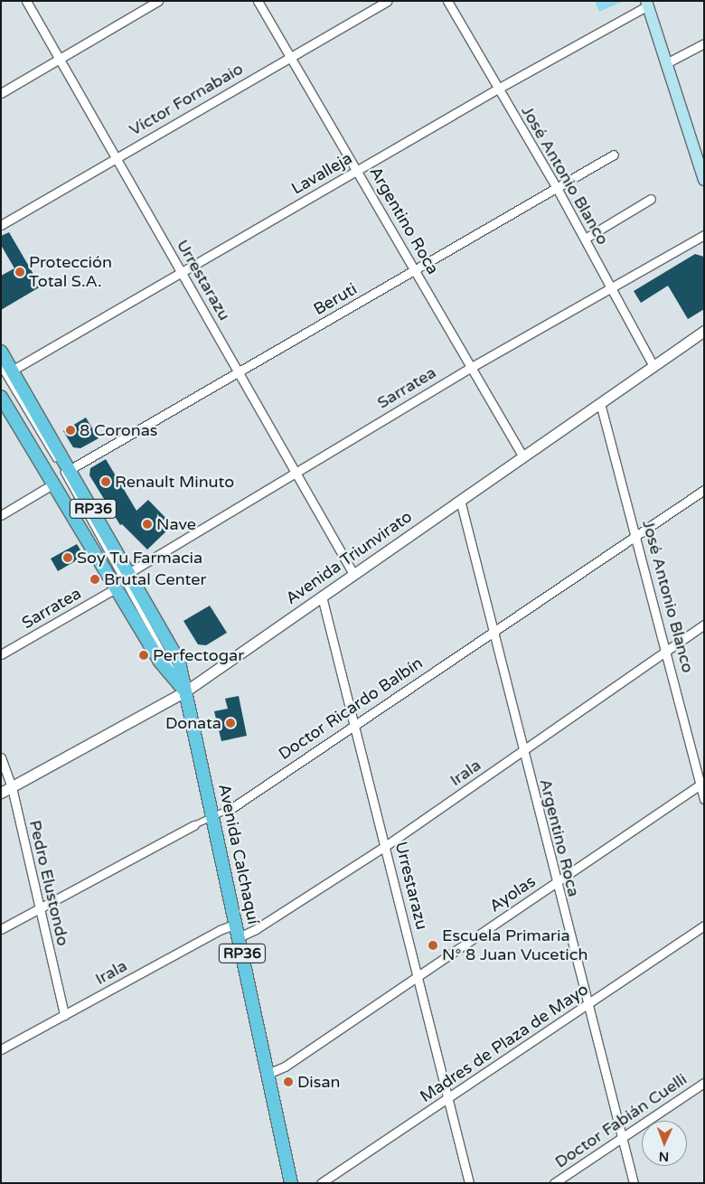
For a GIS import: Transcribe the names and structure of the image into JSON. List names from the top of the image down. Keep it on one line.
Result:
{"streets":{"main road":["RP36","Avenida Calchaquí"],"street":["Víctor Fornabaio","Lavalleja","José Antonio Blanco","Argentino Roca","Urrestarazu","Beruti","Sarratea","Avenida Triunvirato","Doctor Ricardo Balbín","Irala","Pedro Elustondo","Ayolas","Madres de Plaza de Mayo","Doctor Fabián Cuelli"]},"crossings":[["Víctor Fornabaio","Argentino Roca"],["Víctor Fornabaio","Urrestarazu"],["Lavalleja","José Antonio Blanco"],["Lavalleja","Argentino Roca"],["Lavalleja","Urrestarazu"],["Lavalleja","Avenida Calchaquí"],["José Antonio Blanco","Beruti"],["José Antonio Blanco","Sarratea"],["José Antonio Blanco","Avenida Triunvirato"],["José Antonio Blanco","Doctor Ricardo Balbín"],["José Antonio Blanco","Irala"],["José Antonio Blanco","Ayolas"],["Argentino Roca","Beruti"],["Argentino Roca","Sarratea"],["Argentino Roca","Avenida Triunvirato"],["Argentino Roca","Doctor Ricardo Balbín"],["Argentino Roca","Irala"],["Argentino Roca","Ayolas"],["Argentino Roca","Madres de Plaza de Mayo"],["Argentino Roca","Doctor Fabián Cuelli"],["Urrestarazu","Beruti"],["Urrestarazu","Sarratea"],["Urrestarazu","Avenida Triunvirato"],["Urrestarazu","Doctor Ricardo Balbín"],["Urrestarazu","Irala"],["Urrestarazu","Ayolas"],["Urrestarazu","Madres de Plaza de Mayo"],["Beruti","Avenida Calchaquí"],["Sarratea","Avenida Calchaquí"],["Avenida Triunvirato","Avenida Calchaquí"],["Avenida Triunvirato","Pedro Elustondo"],["Doctor Ricardo Balbín","Avenida Calchaquí"],["Doctor Ricardo Balbín","Pedro Elustondo"],["Irala","Avenida Calchaquí"],["Irala","Pedro Elustondo"],["Avenida Calchaquí","Ayolas"]],"places":["Protección Total S.A.","8 Coronas","Renault Minuto","Nave","Soy Tu Farmacia","Brutal Center","Perfectogar","Donata","Escuela Primaria N° 8 Juan Vucetich","Disan"],"north":"bottom"}
